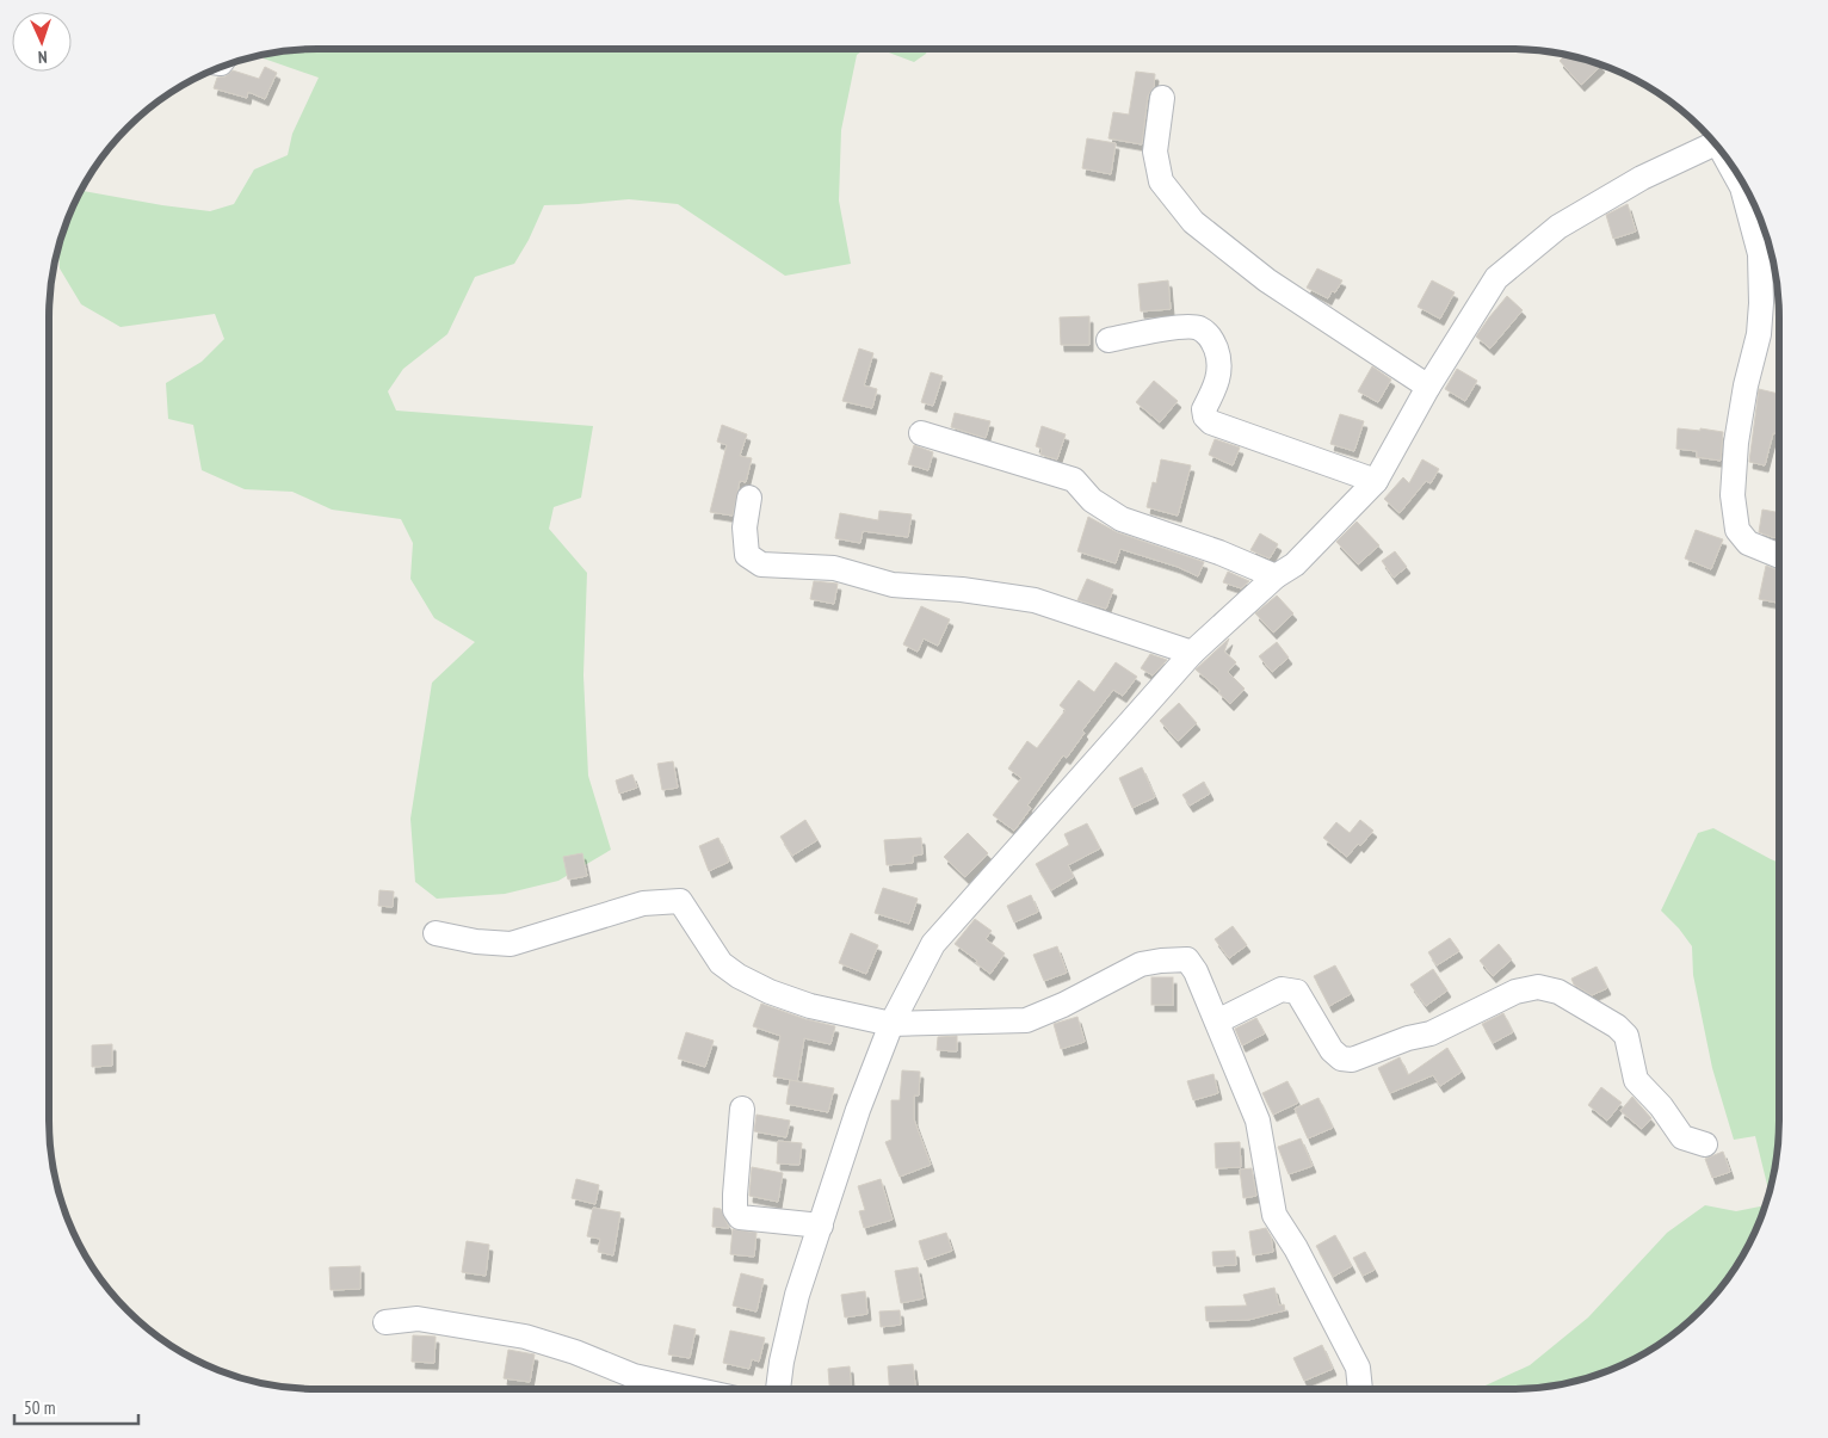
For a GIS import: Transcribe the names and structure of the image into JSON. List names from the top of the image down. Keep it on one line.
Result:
{"scale_bar":"50 m","north":"bottom"}
